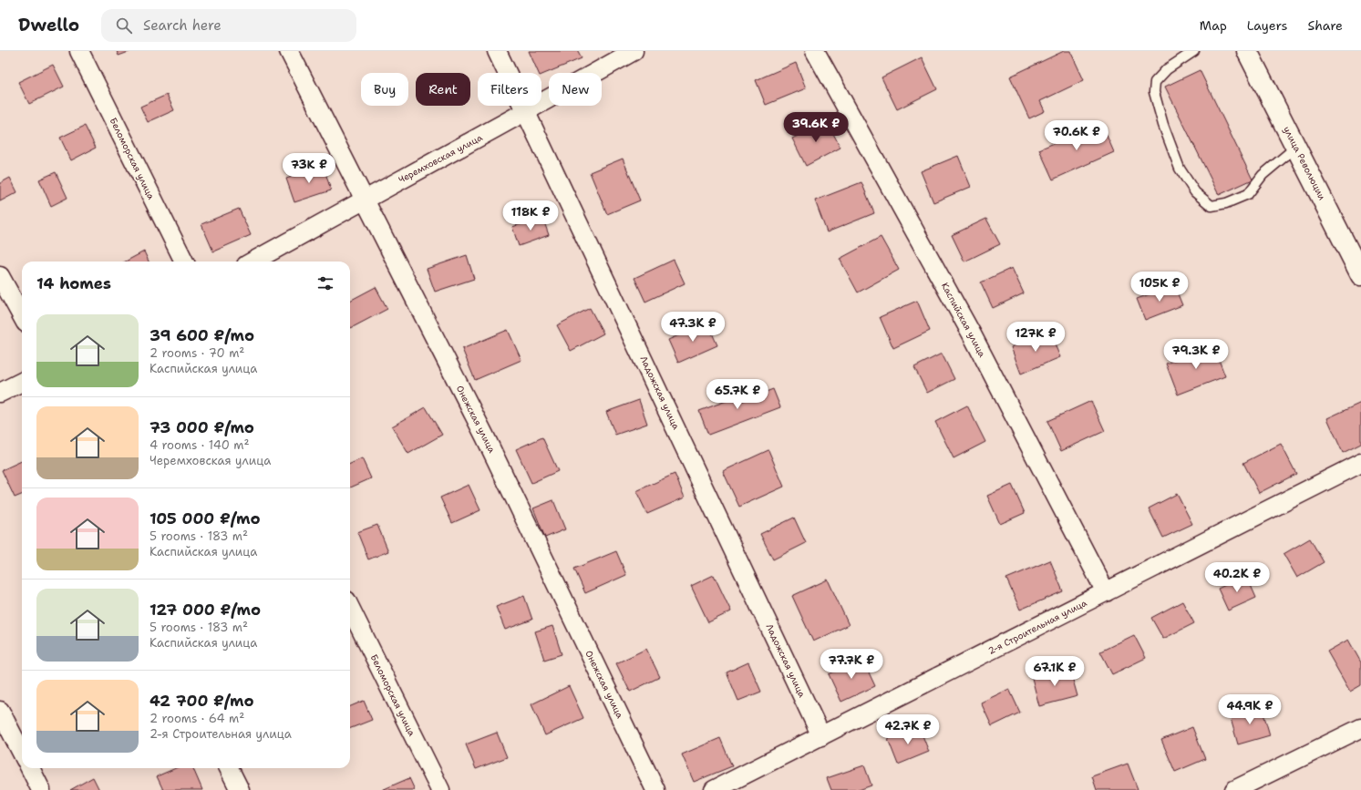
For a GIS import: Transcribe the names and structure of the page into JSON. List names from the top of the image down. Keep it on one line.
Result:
{"streets":{"street":["Беломорская улица","Черемховская улица","улица Революции","Каспийская улица","Ладожская улица","Онежская улица","2-я Строительная улица"]},"crossings":[["Черемховская улица","Ладожская улица"],["Черемховская улица","Онежская улица"],["Каспийская улица","2-я Строительная улица"],["Ладожская улица","2-я Строительная улица"]],"page":{"header":"Dwello","search":"Search here","nav":["Map","Layers","Share"],"chip":["Buy","Rent","Filters","New"],"price":["39.6K ₽","70.6K ₽","73K ₽","118K ₽","105K ₽","47.3K ₽","127K ₽","79.3K ₽","65.7K ₽","40.2K ₽","77.7K ₽","67.1K ₽","44.9K ₽","42.7K ₽"],"heading":"14 homes","list":[{"name":"39 600 ₽/mo","note":"2 rooms · 70 m² · Каспийская улица"},{"name":"73 000 ₽/mo","note":"4 rooms · 140 m² · Черемховская улица"},{"name":"105 000 ₽/mo","note":"5 rooms · 183 m² · Каспийская улица"},{"name":"127 000 ₽/mo","note":"5 rooms · 183 m² · Каспийская улица"},{"name":"42 700 ₽/mo","note":"2 rooms · 64 m² · 2-я Строительная улица"}]}}
